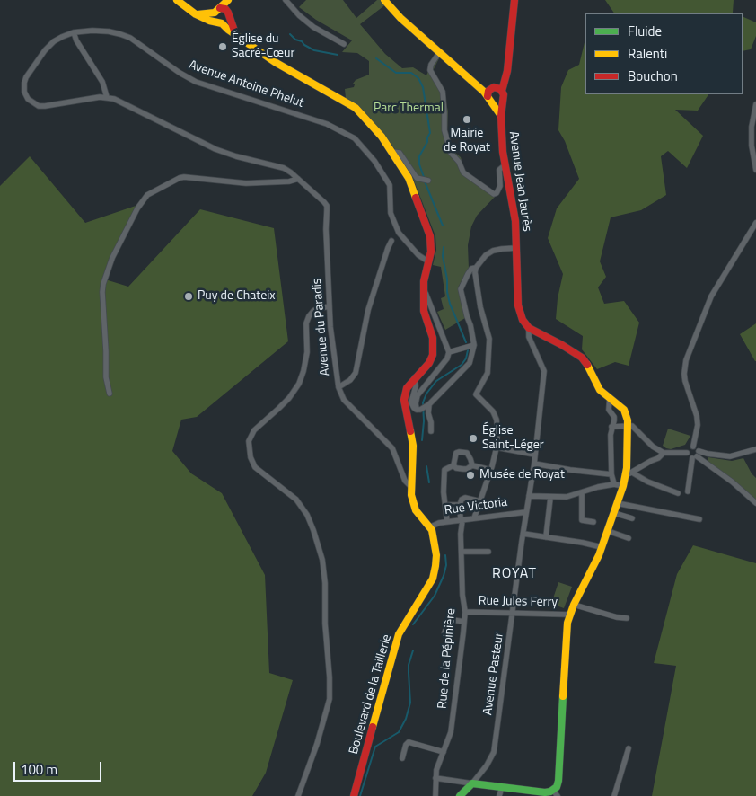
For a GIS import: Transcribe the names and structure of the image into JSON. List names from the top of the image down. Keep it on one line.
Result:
{"streets":{"main road":["Avenue Jean Jaurès","Avenue Pasteur","Boulevard de la Taillerie"],"street":["Avenue Antoine Phelut","Avenue du Paradis","Rue Victoria","Rue Jules Ferry","Rue de la Pépinière"]},"crossings":[["Avenue Antoine Phelut","Avenue du Paradis"],["Avenue Jean Jaurès","Avenue Pasteur"],["Rue Victoria","Rue de la Pépinière"],["Rue Victoria","Avenue Pasteur"],["Rue Victoria","Boulevard de la Taillerie"],["Rue Jules Ferry","Rue de la Pépinière"],["Rue Jules Ferry","Avenue Pasteur"]],"districts":["ROYAT"],"parks":["Parc Thermal"],"places":["Église du Sacré-Cœur","Mairie de Royat","Puy de Chateix","Église Saint-Léger","Musée de Royat"],"legend":["Fluide","Ralenti","Bouchon"],"scale_bar":"100 m"}
